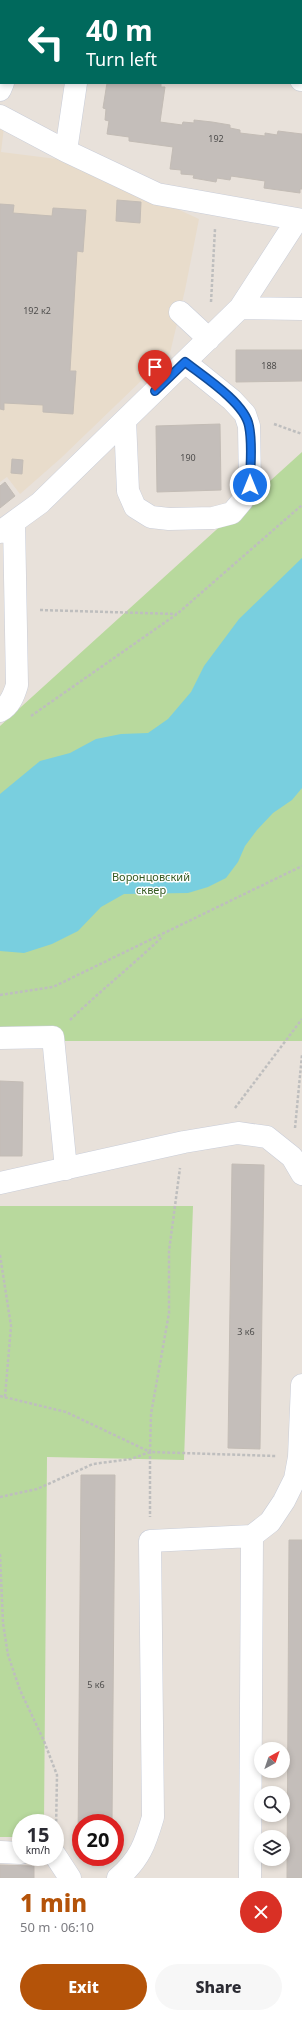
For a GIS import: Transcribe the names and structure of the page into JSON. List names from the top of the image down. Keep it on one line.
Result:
{"parks":["Воронцовский сквер"],"house_numbers":["192","192 к2","188","190","3 к6","5 к6"],"north":"top right","page":{"turn":["40 m","Turn left"],"speed":"15 km/h","limit":"20","heading":["1 min","50 m · 06:10"],"buttons":["Exit","Share"]}}
